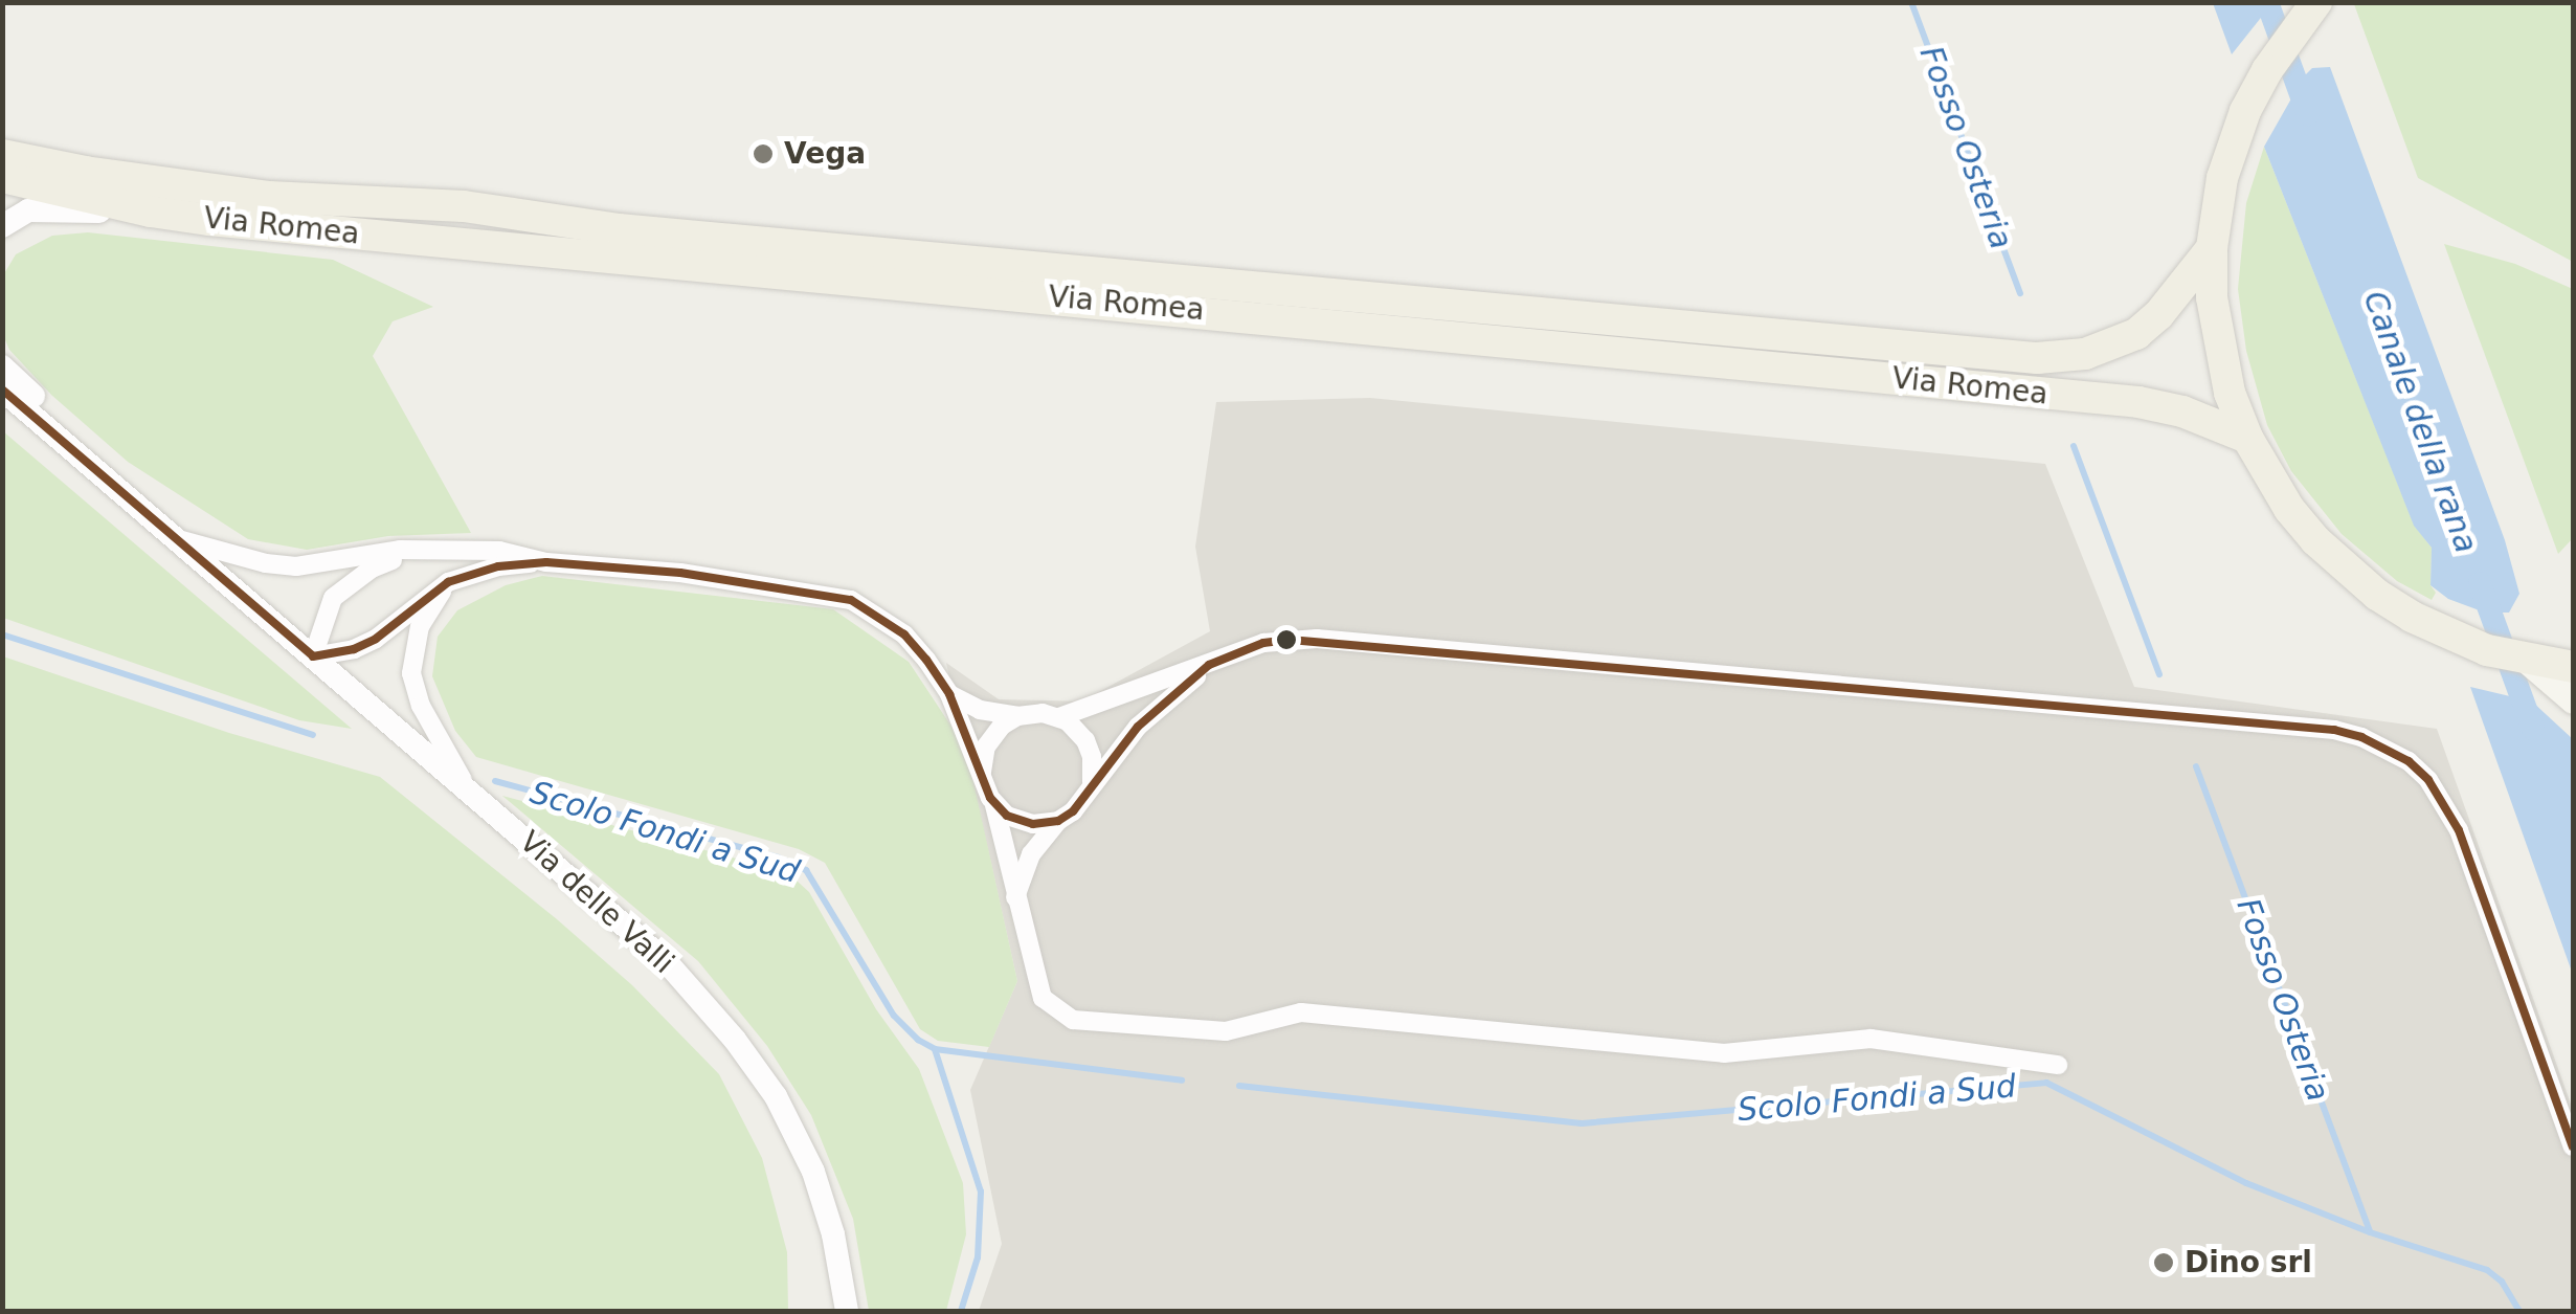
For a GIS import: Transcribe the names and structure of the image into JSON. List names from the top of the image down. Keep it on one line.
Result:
{"streets":{"main road":["Via Romea"],"street":["Via delle Valli"]},"water":["Fosso Osteria","Canale della rana","Scolo Fondi a Sud"],"places":["Vega","Dino srl"]}
